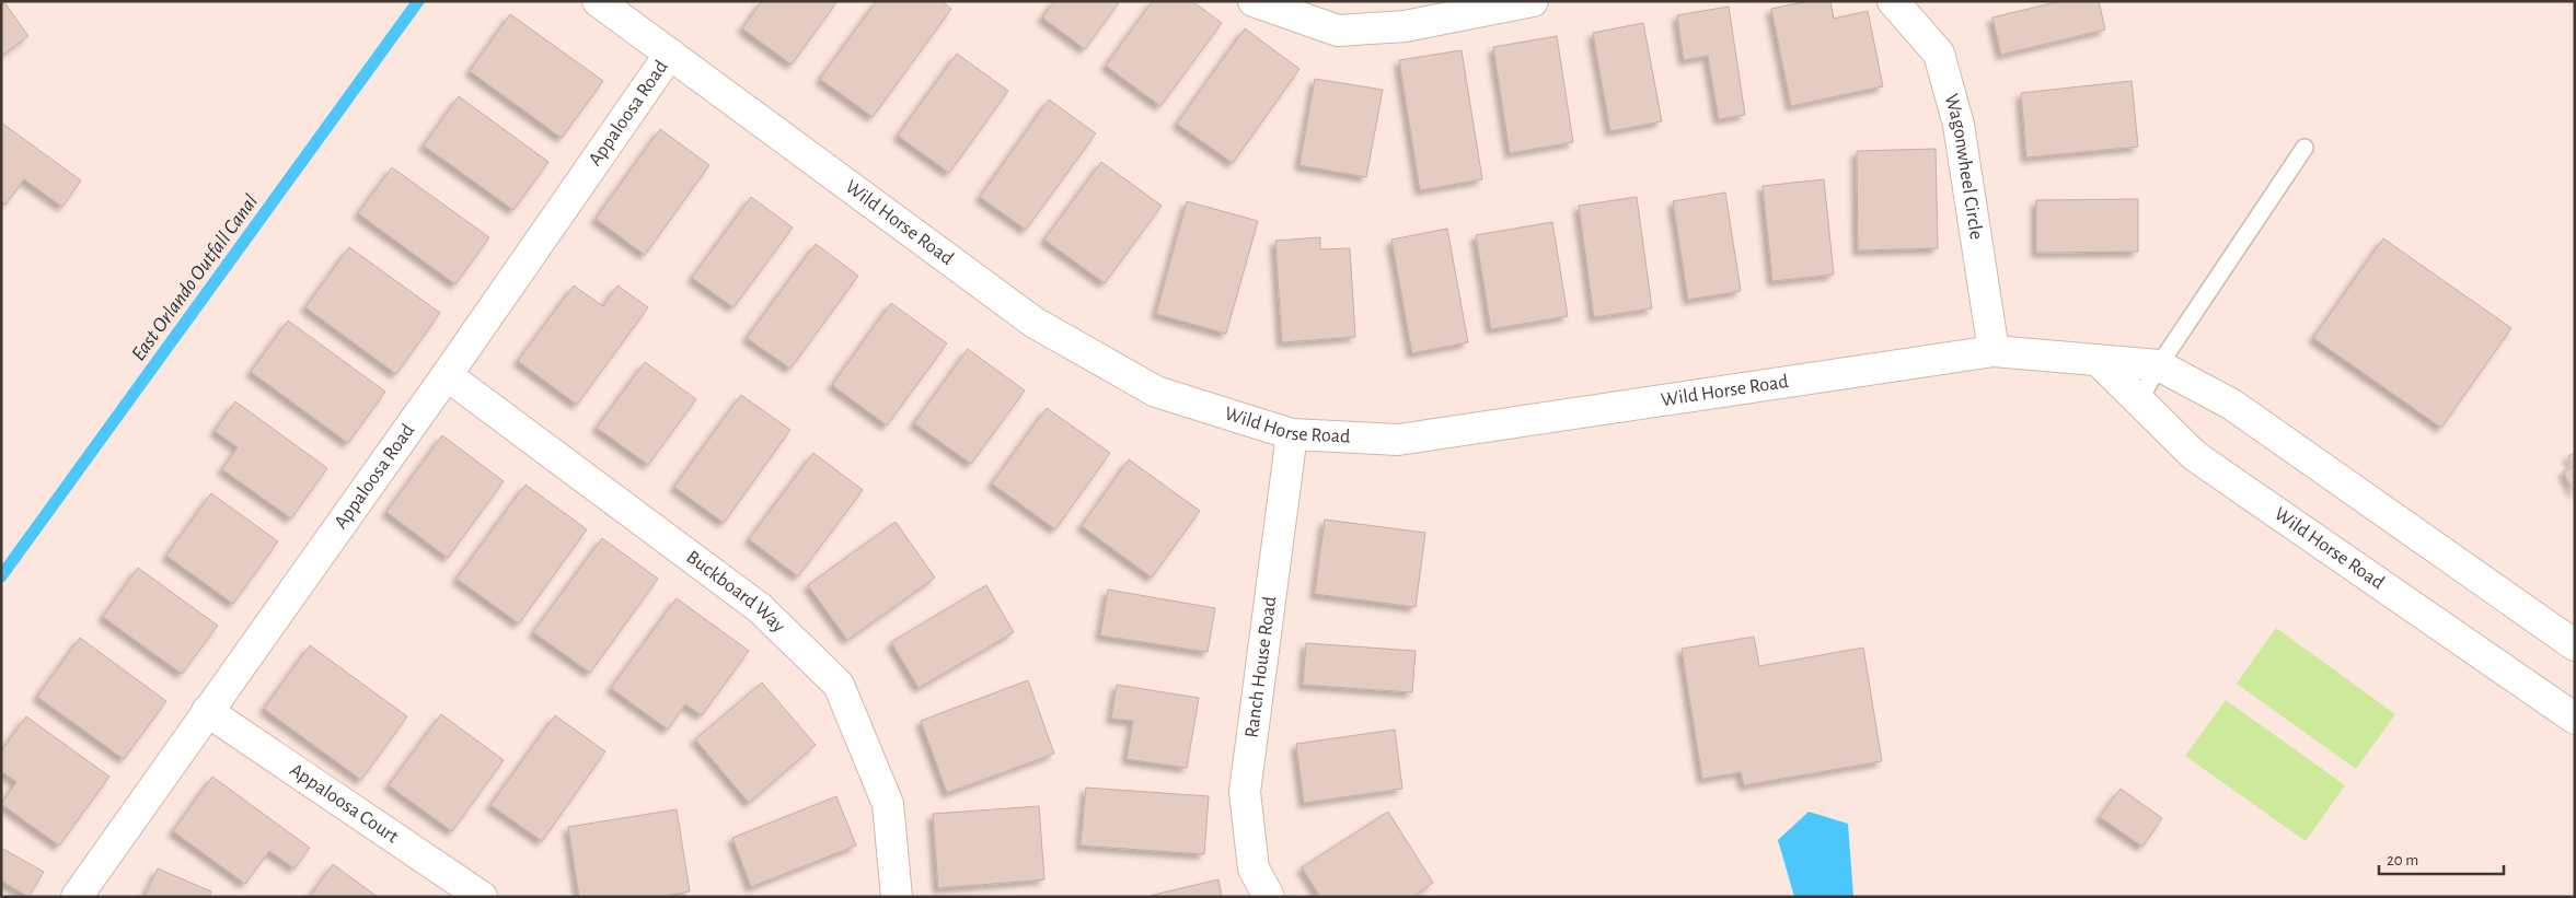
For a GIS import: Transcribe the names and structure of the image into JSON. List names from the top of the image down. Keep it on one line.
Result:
{"streets":{"street":["Appaloosa Road","Wagonwheel Circle","Wild Horse Road","Buckboard Way","Ranch House Road","Appaloosa Court"]},"crossings":[["Appaloosa Road","Wild Horse Road"],["Appaloosa Road","Buckboard Way"],["Appaloosa Road","Appaloosa Court"],["Wagonwheel Circle","Wild Horse Road"],["Wild Horse Road","Ranch House Road"]],"water":["East Orlando Outfall Canal"],"scale_bar":"20 m"}
